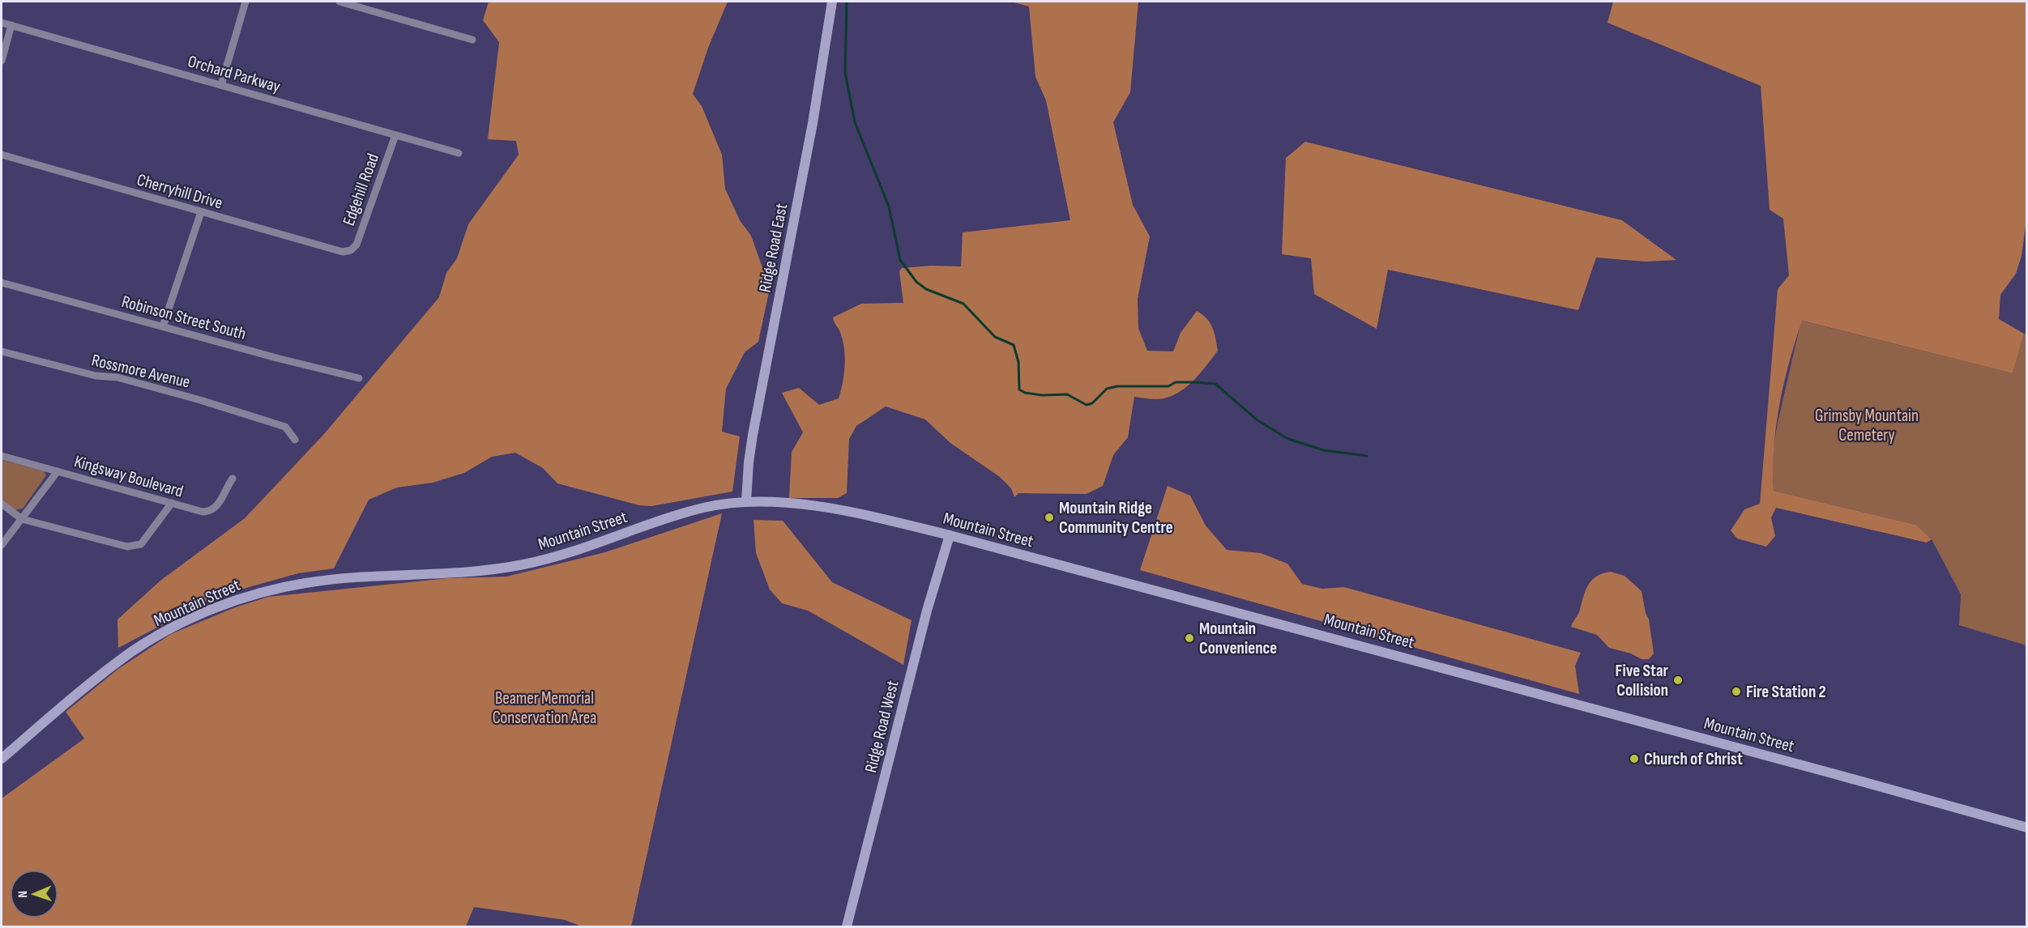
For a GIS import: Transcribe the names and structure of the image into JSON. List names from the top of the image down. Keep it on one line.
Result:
{"streets":{"main road":["Ridge Road East","Mountain Street","Ridge Road West"],"street":["Orchard Parkway","Edgehill Road","Cherryhill Drive","Robinson Street South","Rossmore Avenue","Kingsway Boulevard"]},"crossings":[["Orchard Parkway","Edgehill Road"],["Edgehill Road","Cherryhill Drive"],["Ridge Road East","Mountain Street"],["Mountain Street","Ridge Road West"]],"parks":["Grimsby Mountain Cemetery","Beamer Memorial Conservation Area"],"places":["Mountain Ridge Community Centre","Mountain Convenience","Five Star Collision","Fire Station 2","Church of Christ"],"north":"left"}
